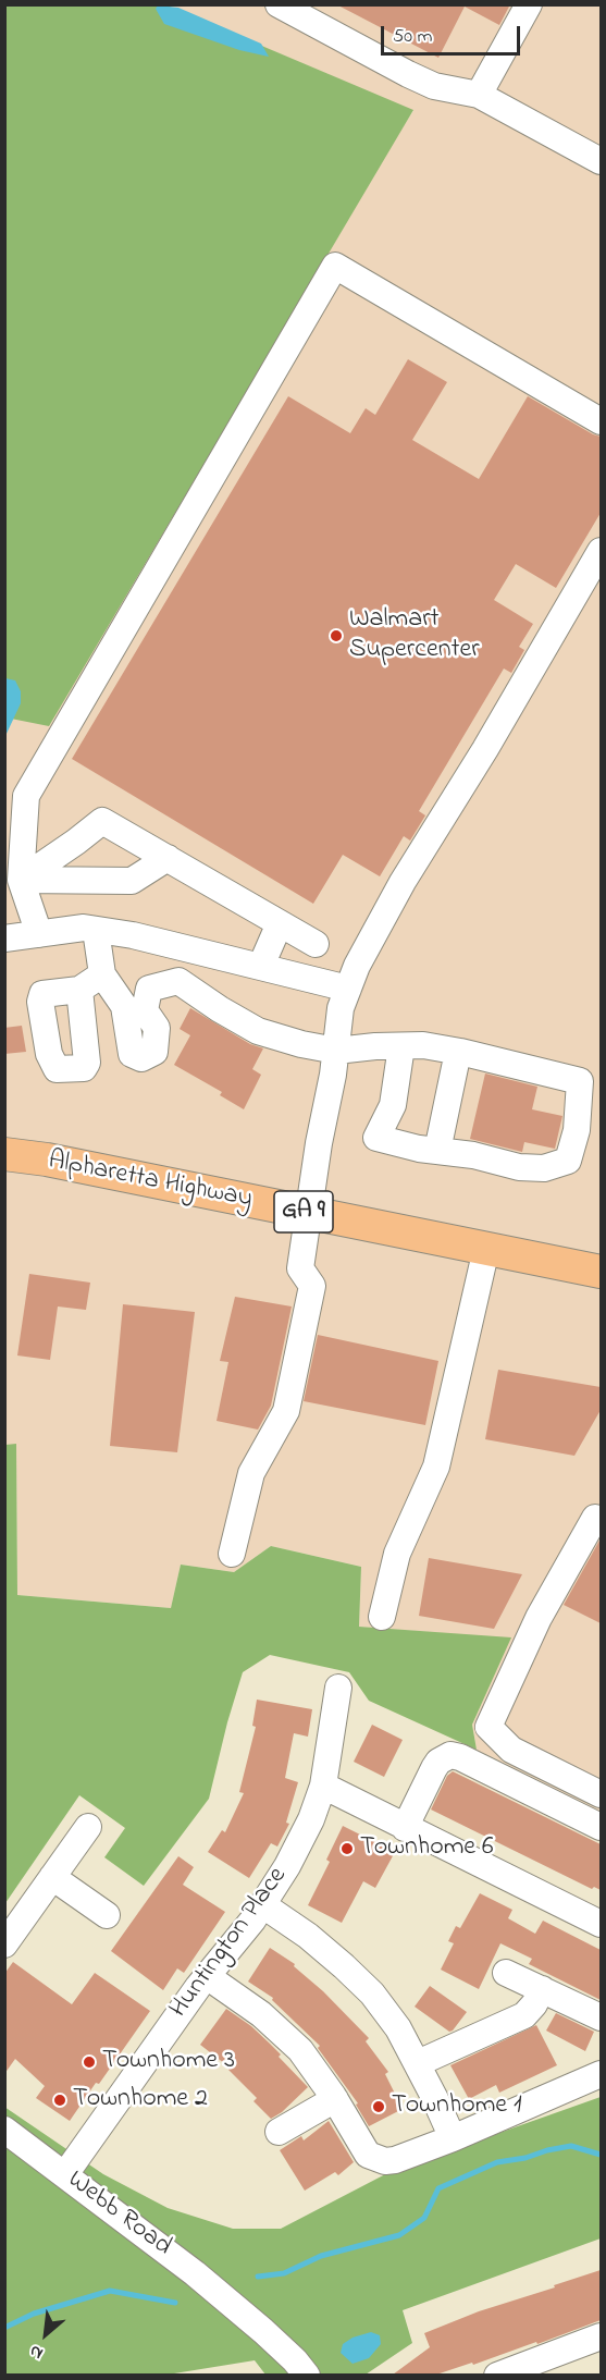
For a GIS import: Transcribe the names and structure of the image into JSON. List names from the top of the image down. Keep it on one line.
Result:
{"streets":{"main road":["Alpharetta Highway","GA 9"],"street":["Huntington Place","Webb Road"]},"crossings":[["Huntington Place","Webb Road"]],"places":["Walmart Supercenter","Townhome 6","Townhome 3","Townhome 2","Townhome 1"],"scale_bar":"50 m","north":"bottom left"}
